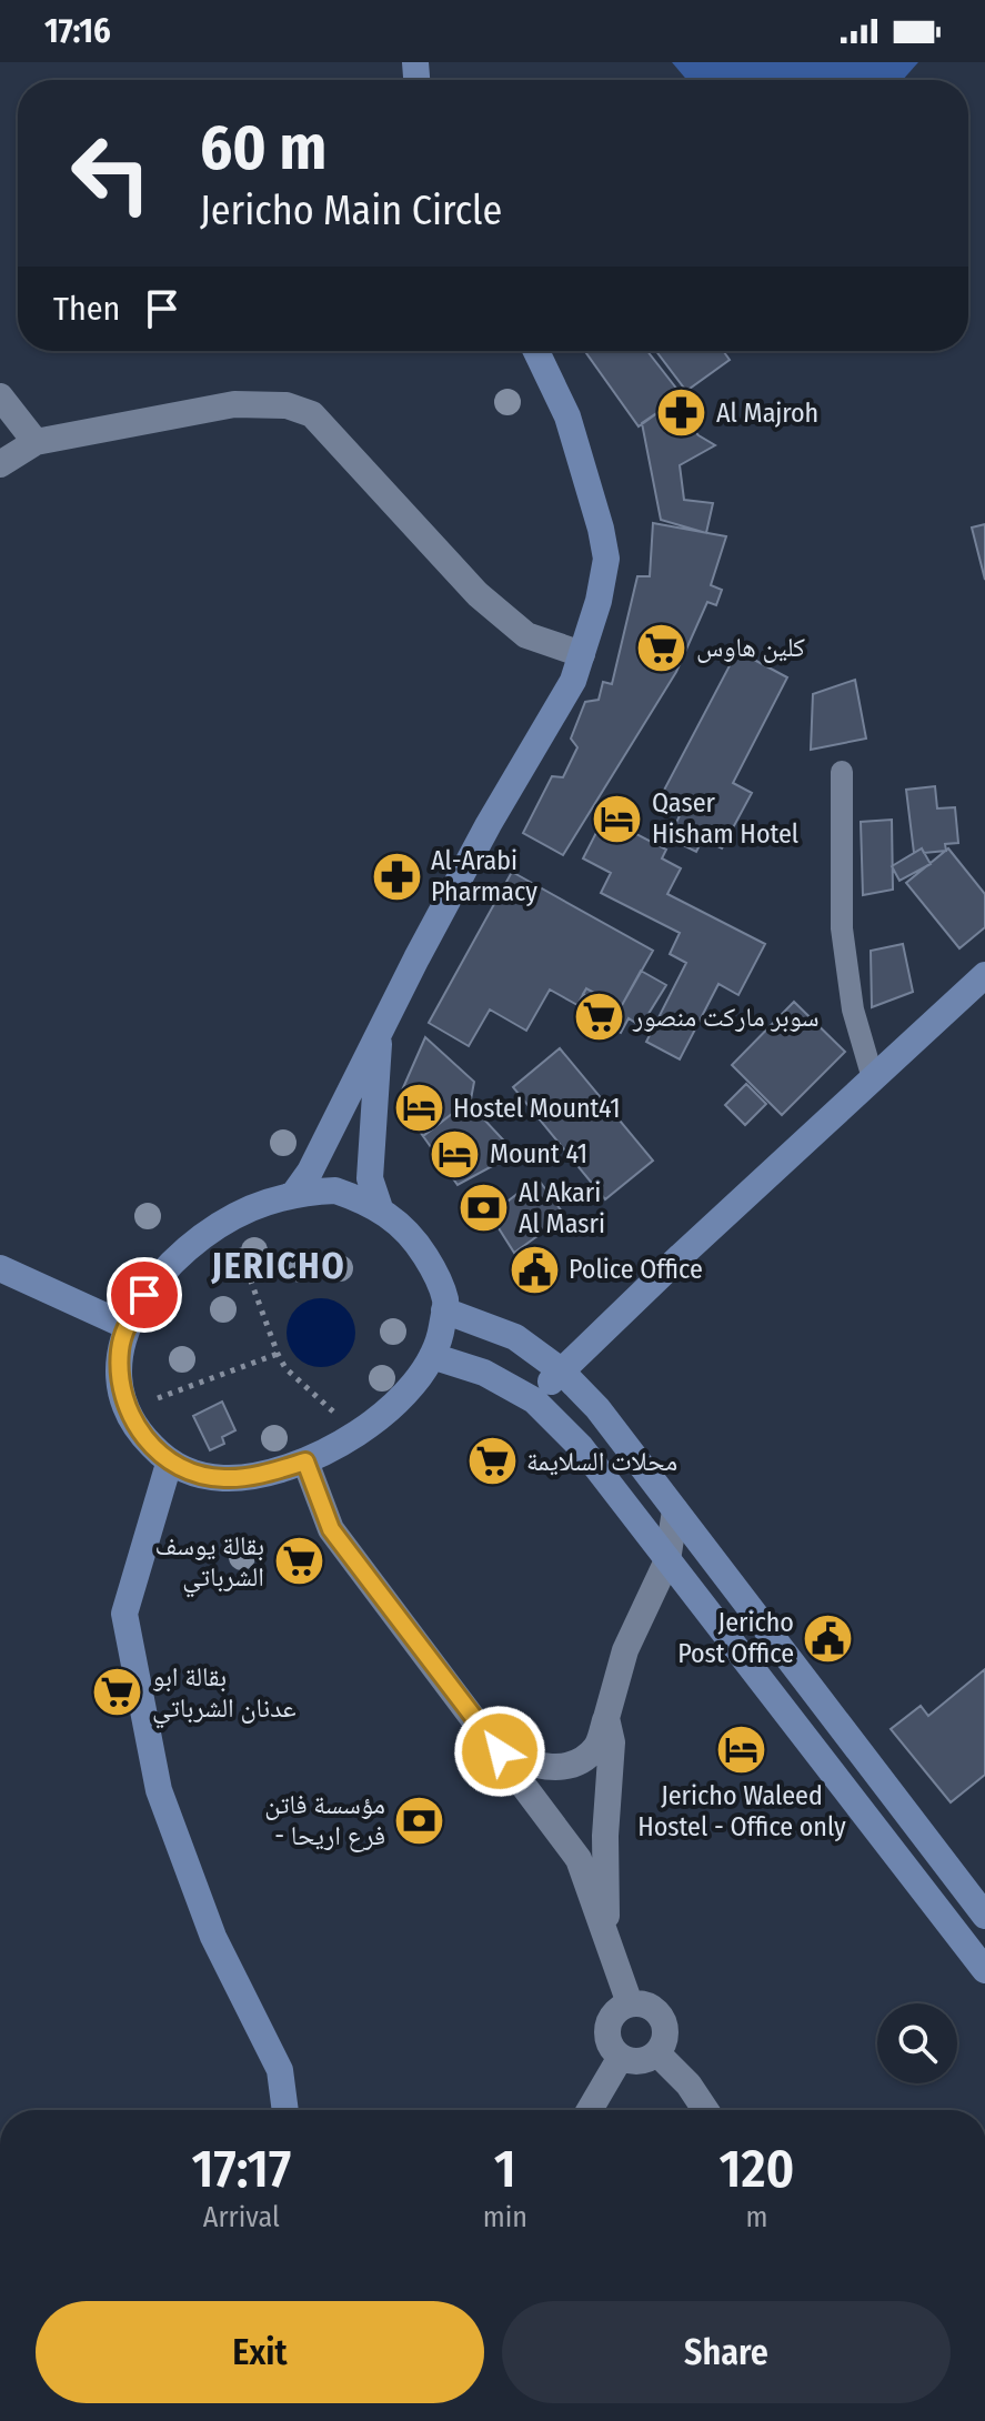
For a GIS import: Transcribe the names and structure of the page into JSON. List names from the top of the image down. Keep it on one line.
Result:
{"districts":["JERICHO"],"places":{"pharmacy":["Al Majroh","Al-Arabi Pharmacy"],"supermarket":["كلين هاوس","سوبر ماركت منصور","محلات السلايمة","بقالة يوسف الشرباتي","بقالة ابو عدنان الشرباتي"],"hotel":["Qaser Hisham Hotel","Hostel Mount41","Mount 41","Jericho Waleed Hostel - Office only"],"bank":["Al Akari Al Masri","مؤسسة فاتن - فرع اريحا"],"public building":["Police Office","Jericho Post Office"]},"page":{"status":"17:16","turn":["60 m","Jericho Main Circle"],"then":"Then","eta":["17:17","Arrival","1","min","120","m"],"buttons":["Exit","Share"]}}
